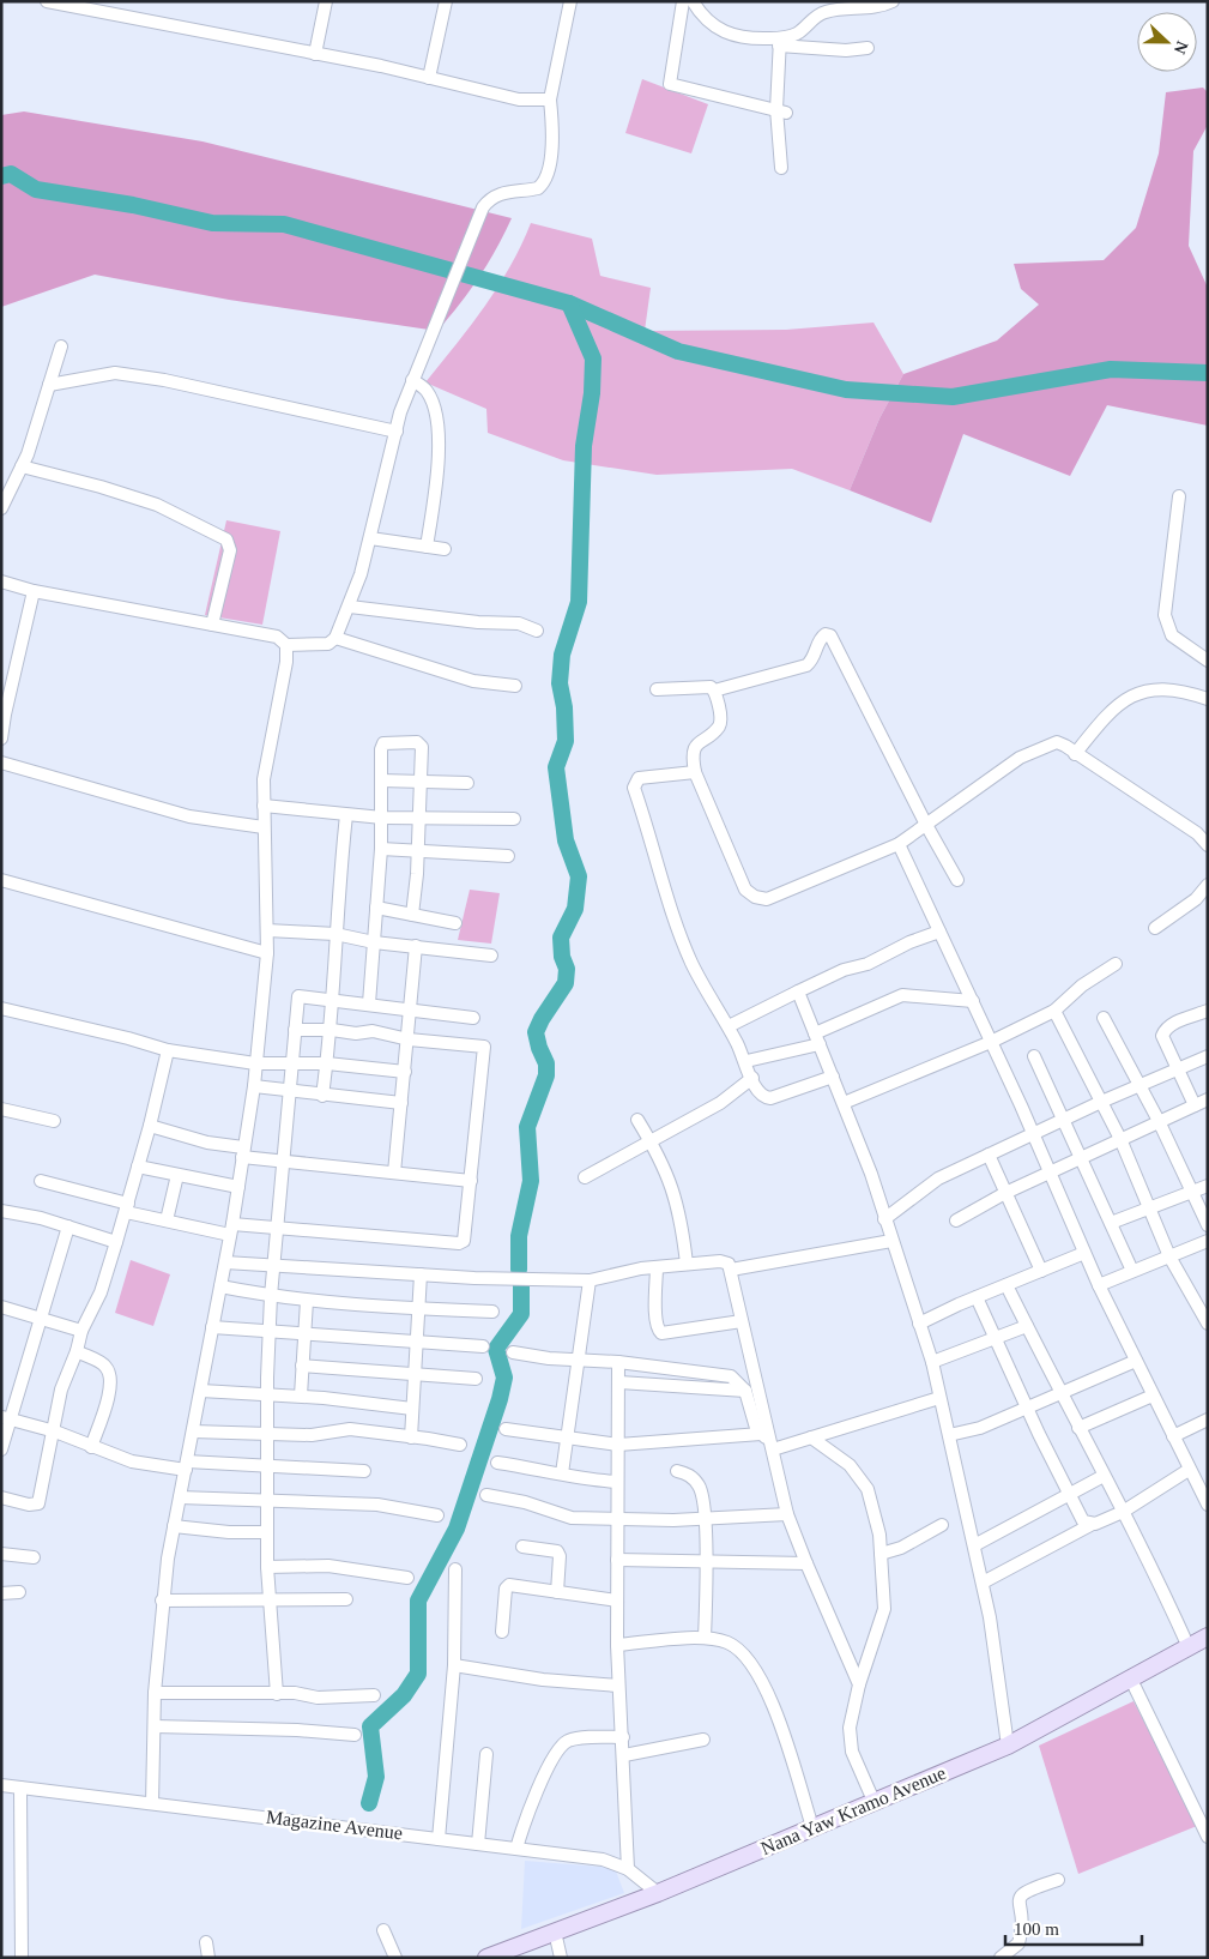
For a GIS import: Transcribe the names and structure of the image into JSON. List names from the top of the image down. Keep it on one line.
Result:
{"streets":{"main road":["Nana Yaw Kramo Avenue"],"street":["Magazine Avenue"]},"crossings":[["Nana Yaw Kramo Avenue","Magazine Avenue"]],"scale_bar":"100 m","north":"right"}
